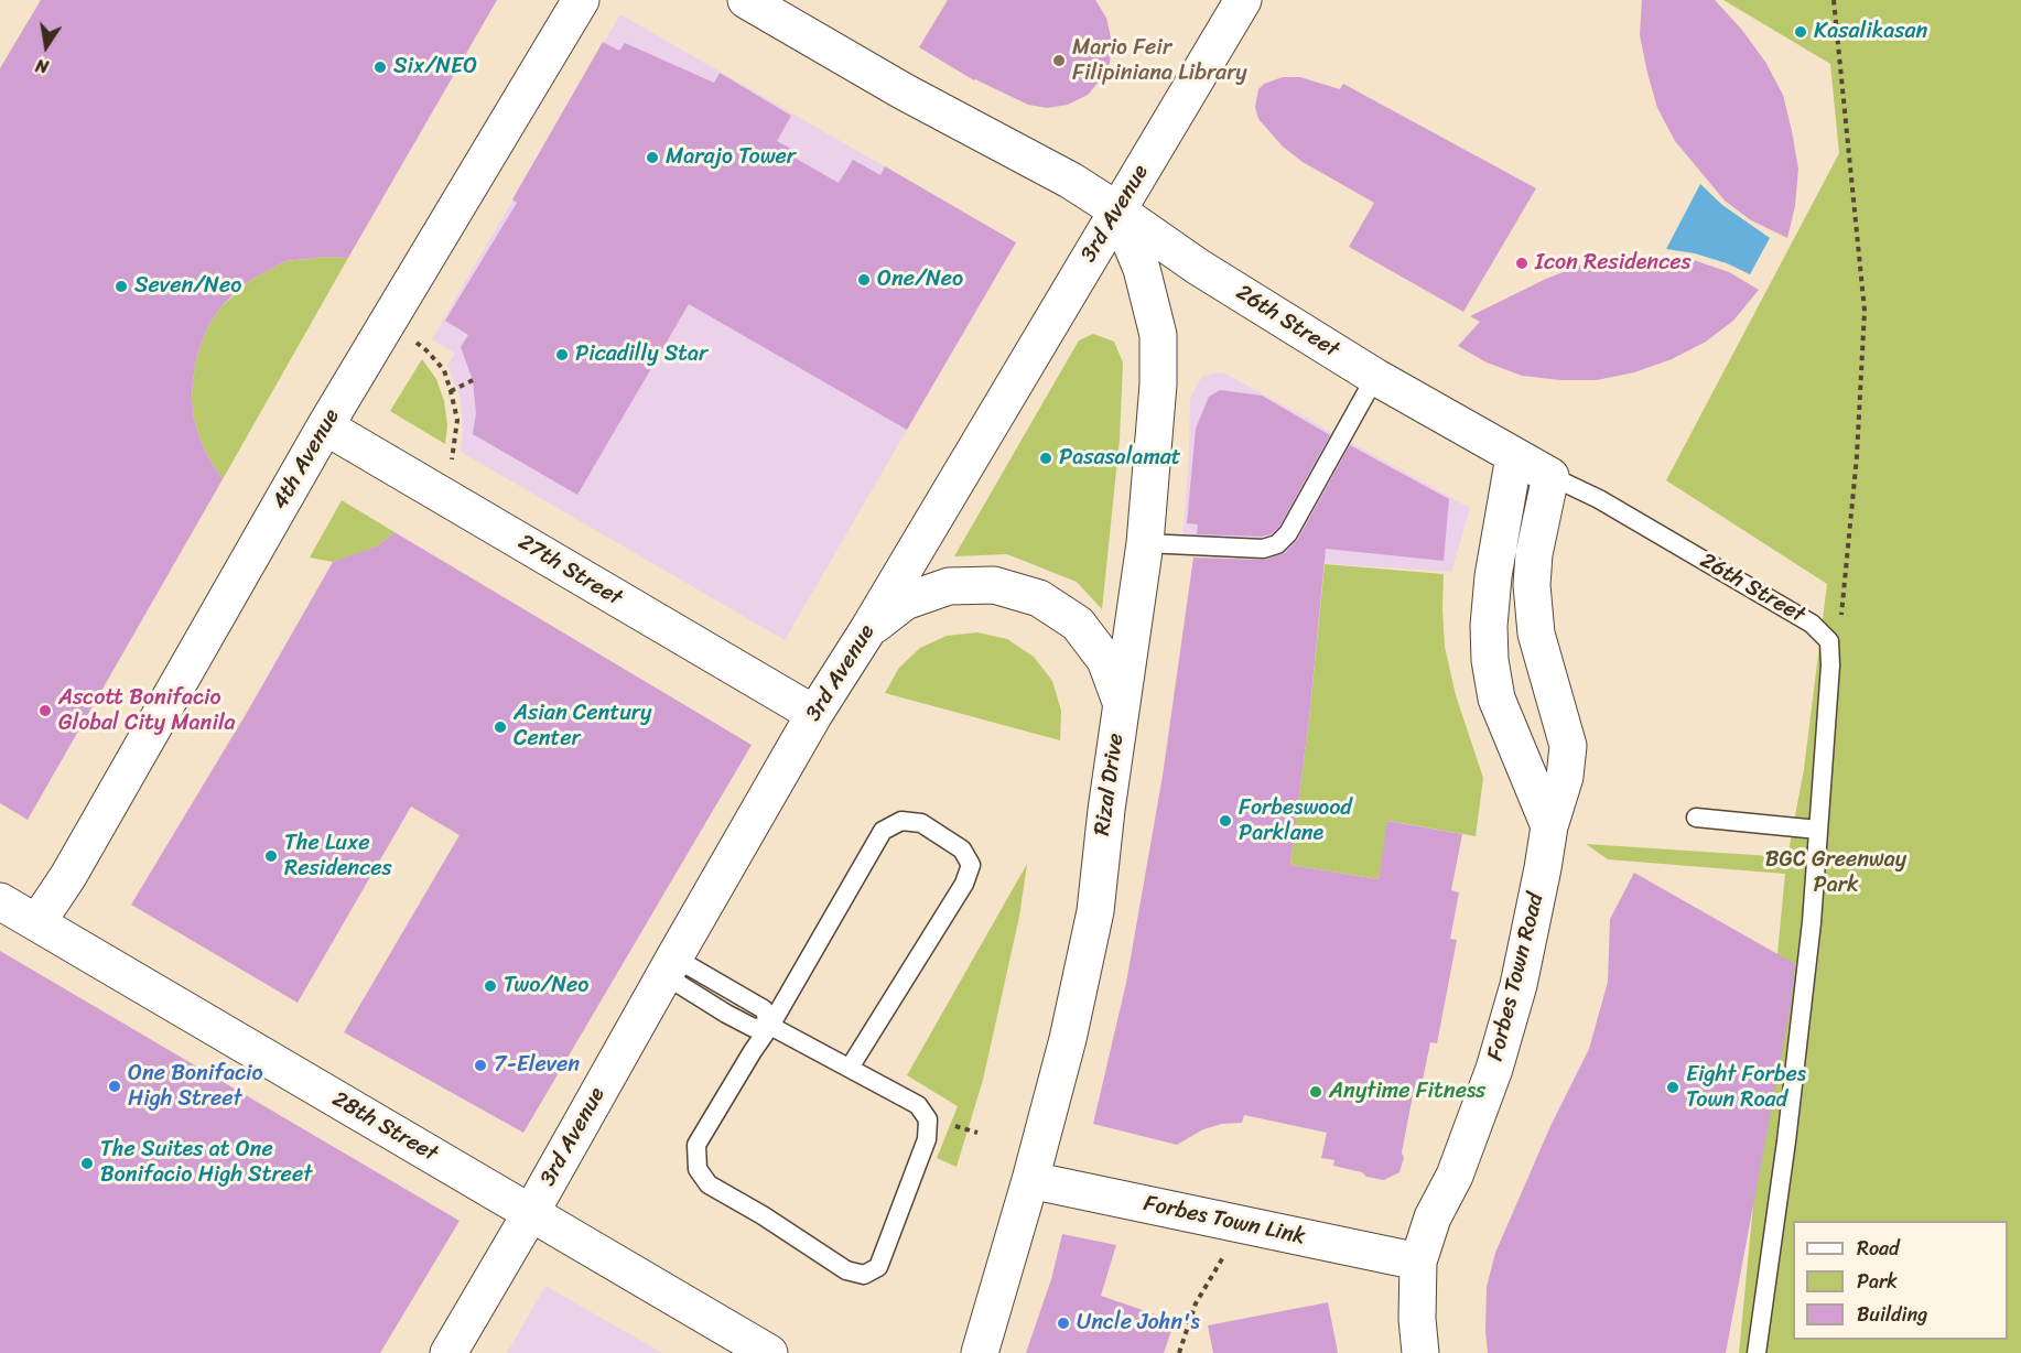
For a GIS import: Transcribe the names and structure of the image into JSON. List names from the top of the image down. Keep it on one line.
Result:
{"streets":{"street":["3rd Avenue","26th Street","4th Avenue","27th Street","Rizal Drive","Forbes Town Road","28th Street","Forbes Town Link"]},"crossings":[["3rd Avenue","26th Street"],["3rd Avenue","27th Street"],["3rd Avenue","Rizal Drive"],["3rd Avenue","28th Street"],["26th Street","Rizal Drive"],["26th Street","Forbes Town Road"],["4th Avenue","27th Street"],["4th Avenue","28th Street"],["Rizal Drive","Forbes Town Link"],["Forbes Town Road","Forbes Town Link"]],"parks":["BGC Greenway Park"],"places":["Kasalikasan","Mario Feir Filipiniana Library","Six/NEO","Marajo Tower","Icon Residences","One/Neo","Seven/Neo","Picadilly Star","Pasasalamat","Ascott Bonifacio Global City Manila","Asian Century Center","Forbeswood Parklane","The Luxe Residences","Two/Neo","7-Eleven","One Bonifacio High Street","Eight Forbes Town Road","Anytime Fitness","The Suites at One Bonifacio High Street","Uncle John's"],"legend":["Road","Park","Building"],"north":"bottom"}
